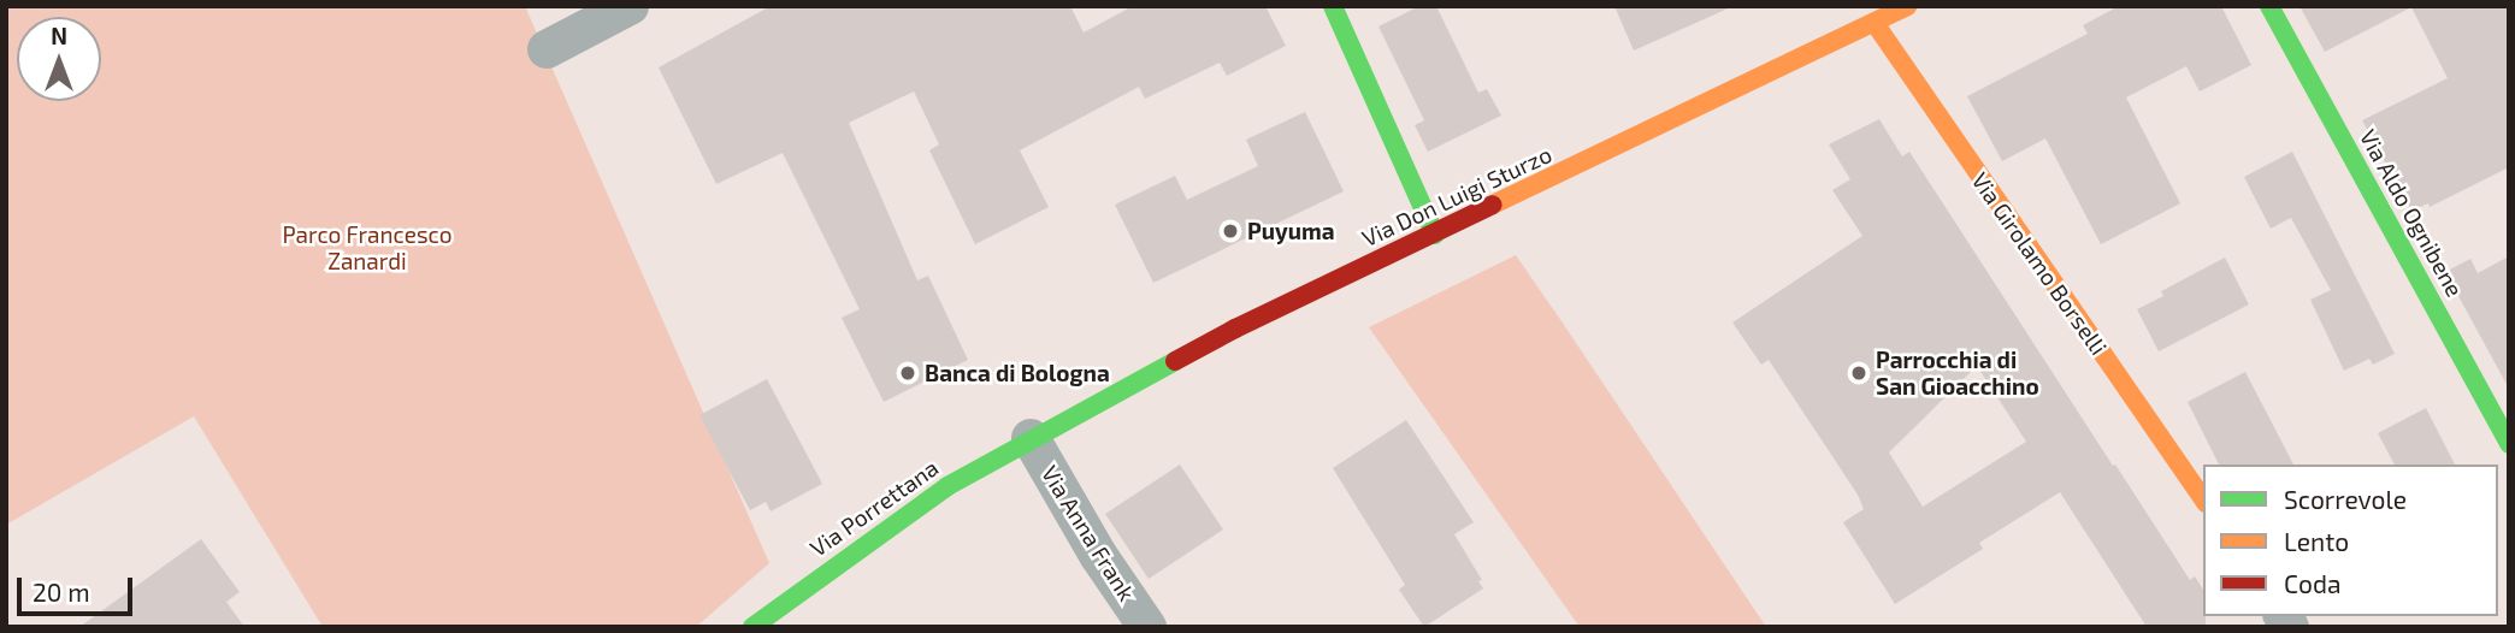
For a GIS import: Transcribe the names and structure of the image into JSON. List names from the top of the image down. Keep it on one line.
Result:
{"streets":{"street":["Via Don Luigi Sturzo","Via Aldo Ognibene","Via Girolamo Borselli","Via Porrettana","Via Anna Frank"]},"crossings":[["Via Don Luigi Sturzo","Via Girolamo Borselli"],["Via Don Luigi Sturzo","Via Porrettana"],["Via Don Luigi Sturzo","Via Anna Frank"],["Via Porrettana","Via Anna Frank"]],"parks":["Parco Francesco Zanardi"],"places":["Puyuma","Banca di Bologna","Parrocchia di San Gioacchino"],"legend":["Scorrevole","Lento","Coda"],"scale_bar":"20 m","north":"top"}
